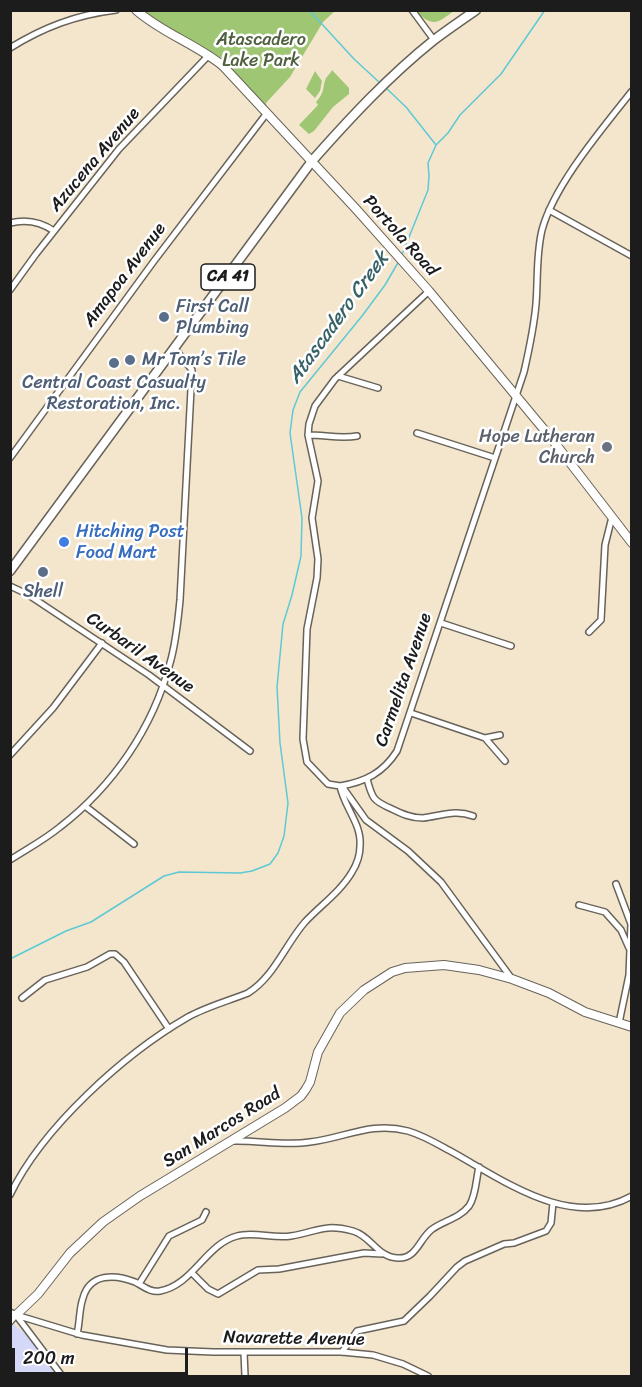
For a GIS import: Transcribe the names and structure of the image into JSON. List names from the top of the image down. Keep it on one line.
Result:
{"streets":{"main road":["CA 41"],"street":["Azucena Avenue","Portola Road","Amapoa Avenue","Curbaril Avenue","Carmelita Avenue","San Marcos Road","Navarette Avenue"]},"crossings":[["Azucena Avenue","Portola Road"],["Portola Road","Amapoa Avenue"],["Portola Road","CA 41"],["Portola Road","Carmelita Avenue"],["San Marcos Road","Navarette Avenue"]],"water":["Atascadero Creek"],"parks":["Atascadero Lake Park"],"places":["First Call Plumbing","Mr Tom’s Tile","Central Coast Casualty Restoration, Inc.","Hope Lutheran Church","Hitching Post Food Mart","Shell"],"scale_bar":"200 m"}
